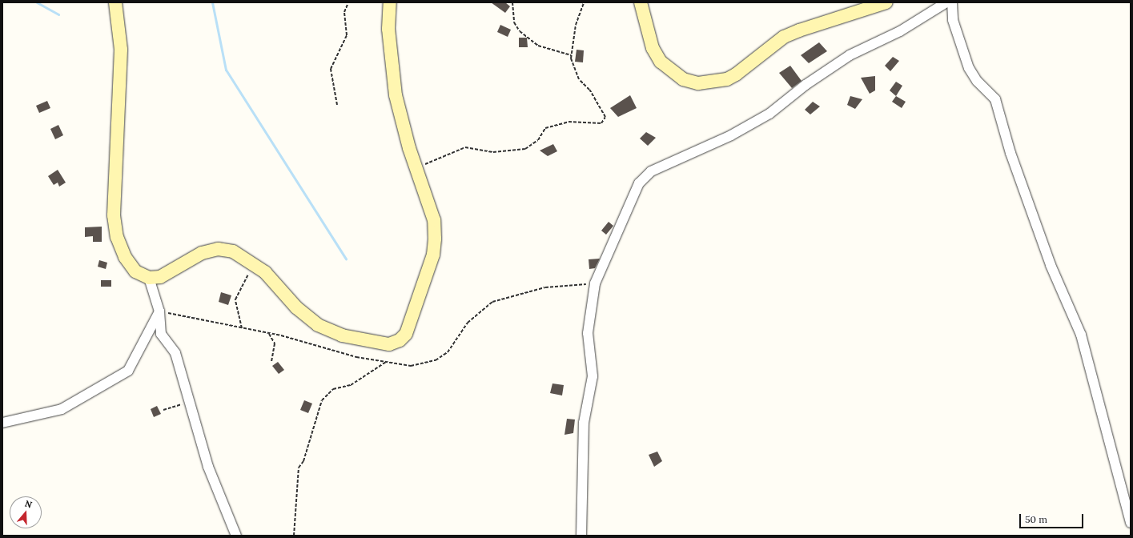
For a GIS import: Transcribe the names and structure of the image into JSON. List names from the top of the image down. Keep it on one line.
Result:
{"scale_bar":"50 m","north":"top"}
